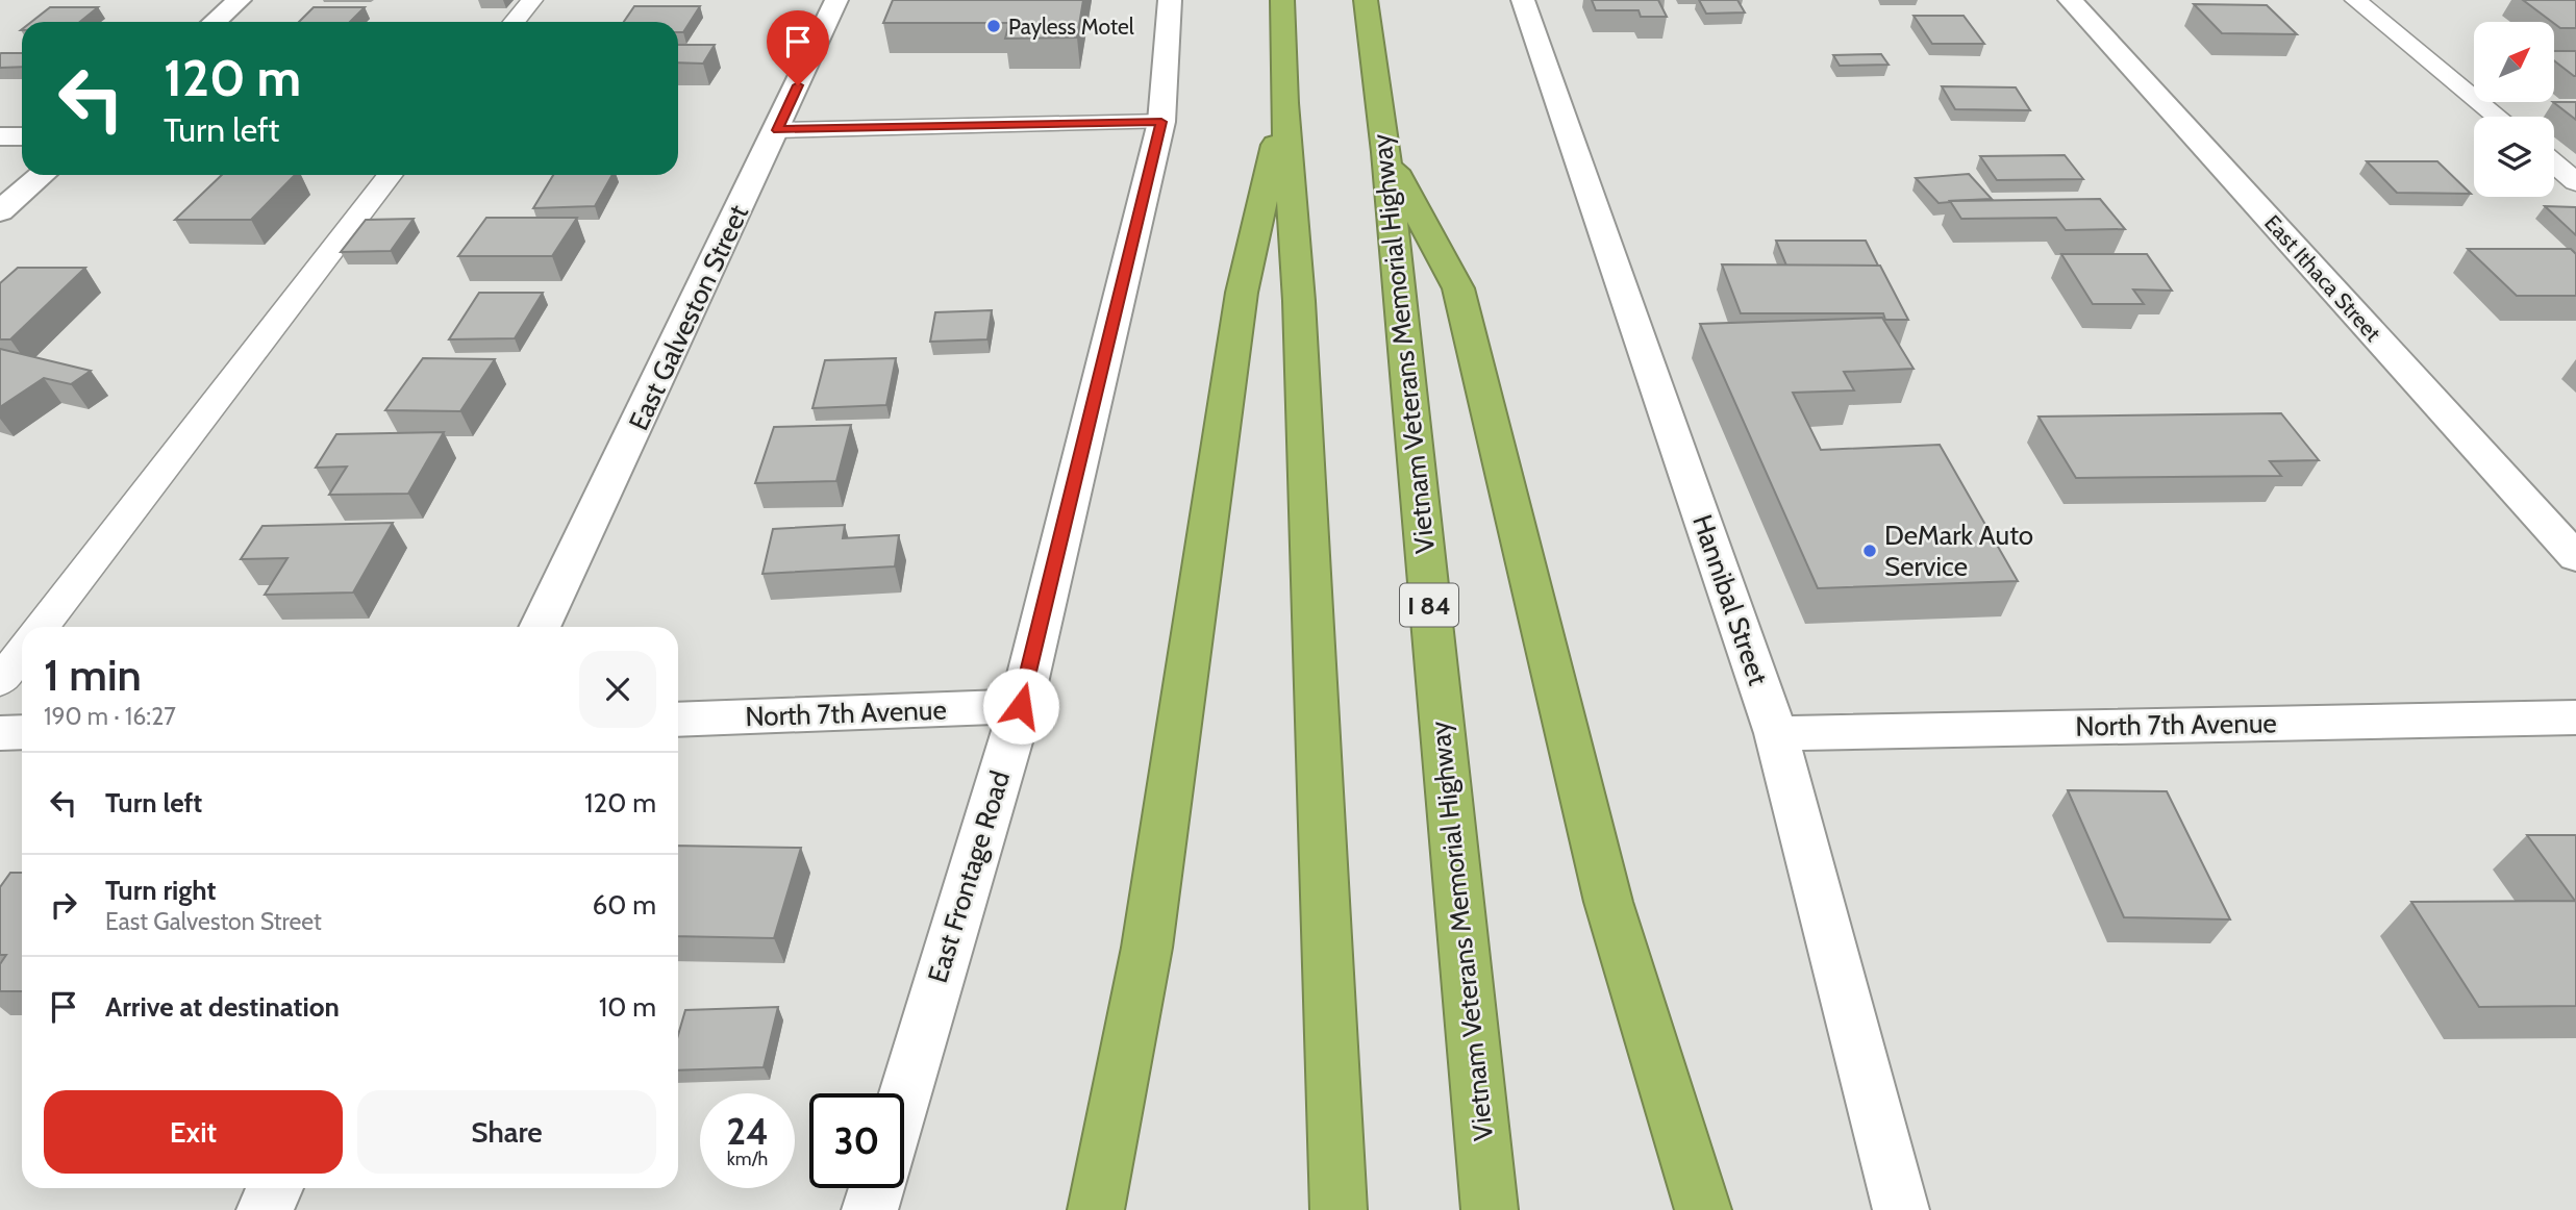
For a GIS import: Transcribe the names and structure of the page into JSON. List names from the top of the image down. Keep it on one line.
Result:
{"streets":{"highway":["Vietnam Veterans Memorial Highway","I 84"],"street":["East Ithaca Street","East Galveston Street","Hannibal Street","North 7th Avenue","East Frontage Road"]},"crossings":[["Hannibal Street","North 7th Avenue"],["North 7th Avenue","East Frontage Road"]],"places":["Payless Motel","DeMark Auto Service"],"north":"top right","page":{"turn":["120 m","Turn left"],"heading":["1 min","190 m · 16:27"],"list":[{"name":"Turn left","value":"120 m"},{"name":"Turn right","note":"East Galveston Street","value":"60 m"},{"name":"Arrive at destination","value":"10 m"}],"buttons":["Exit","Share"],"speed":"24 km/h","limit":"30"}}
